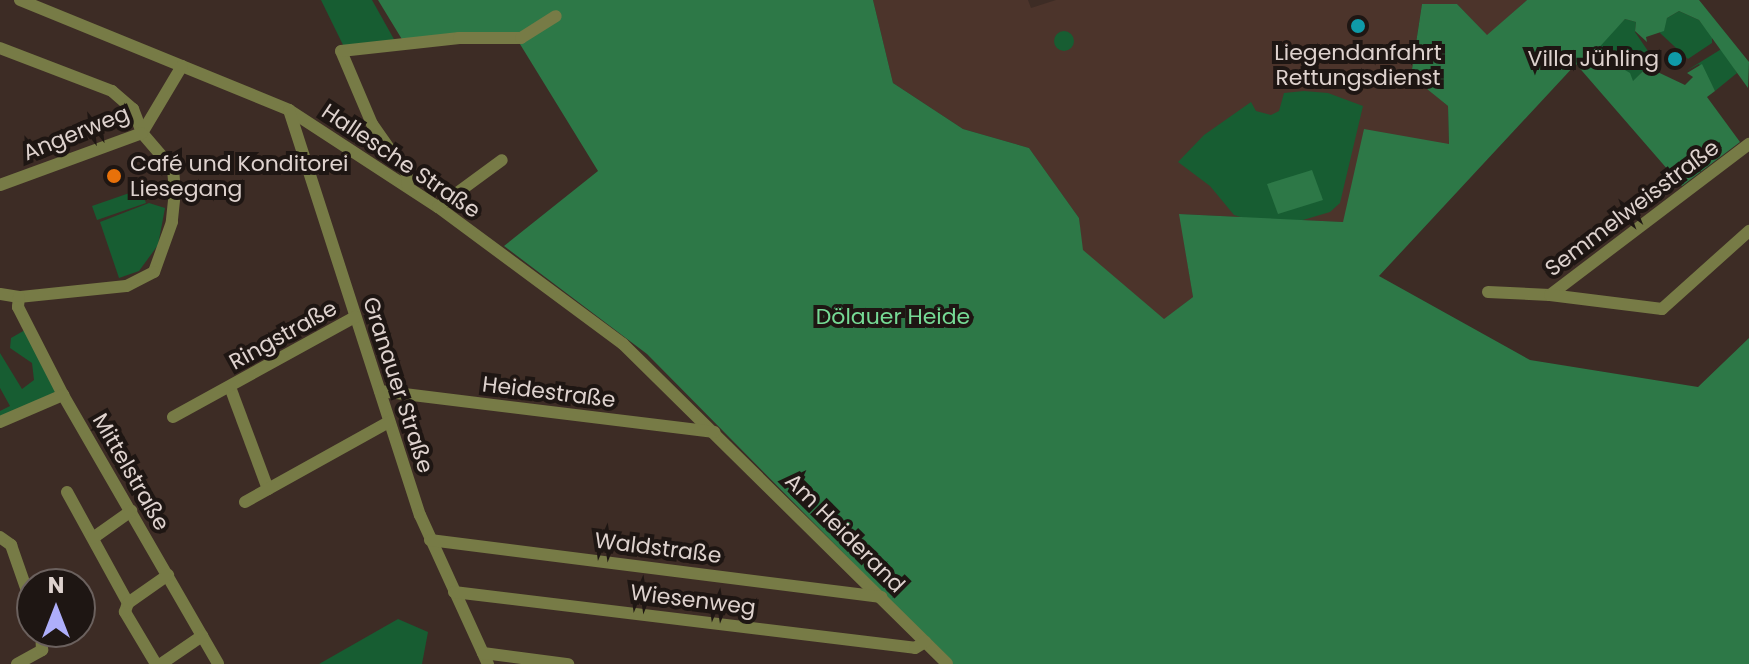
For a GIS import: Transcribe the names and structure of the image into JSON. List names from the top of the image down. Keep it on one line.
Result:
{"streets":{"street":["Angerweg","Hallesche Straße","Semmelweisstraße","Ringstraße","Granauer Straße","Heidestraße","Mittelstraße","Am Heiderand","Waldstraße","Wiesenweg"]},"crossings":[["Angerweg","Hallesche Straße"],["Hallesche Straße","Granauer Straße"],["Hallesche Straße","Heidestraße"],["Hallesche Straße","Am Heiderand"],["Ringstraße","Granauer Straße"],["Granauer Straße","Heidestraße"],["Granauer Straße","Waldstraße"],["Granauer Straße","Wiesenweg"],["Heidestraße","Am Heiderand"],["Am Heiderand","Waldstraße"],["Am Heiderand","Wiesenweg"]],"parks":["Dölauer Heide"],"places":["Liegendanfahrt Rettungsdienst","Villa Jühling","Café und Konditorei Liesegang"],"north":"top"}
